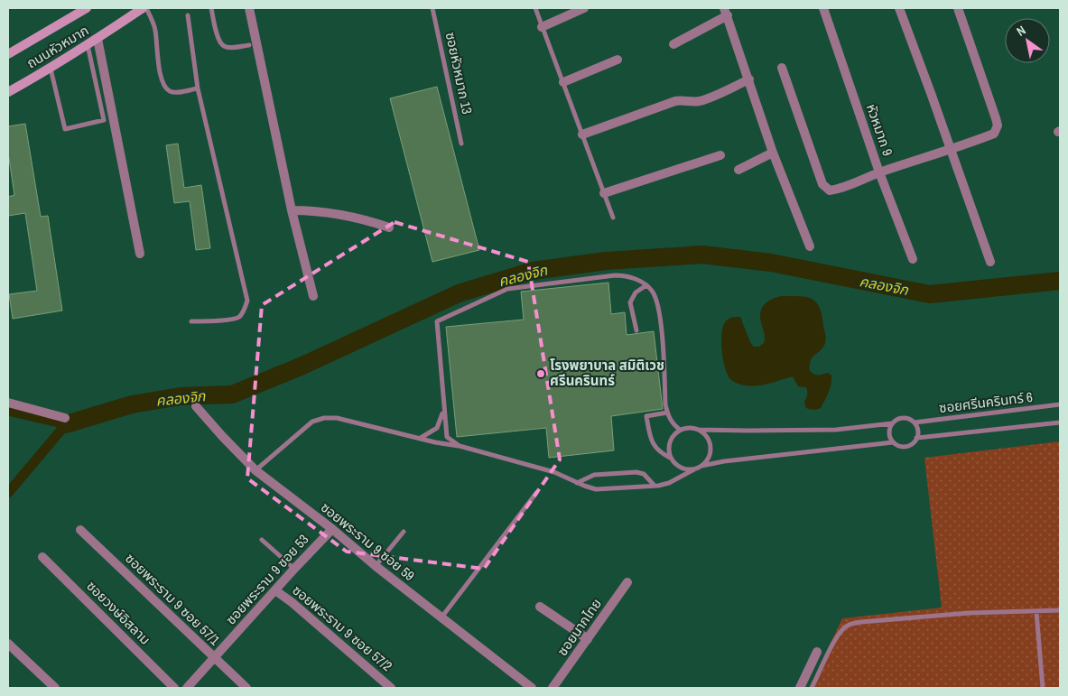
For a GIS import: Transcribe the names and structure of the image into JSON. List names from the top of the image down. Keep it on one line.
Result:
{"streets":{"main road":["ถนนหัวหมาก"],"street":["หัวหมาก 9","ซอยพระราม 9 ซอย 59","ซอยพระราม 9 ซอย 53","ซอยพระราม 9 ซอย 57/1","ซอยวงษ์อิสลาม","ซอยนากไทย","ซอยพระราม 9 ซอย 57/2"],"lane":["ซอยหัวหมาก 13","ซอยศรีนครินทร์ 6"]},"crossings":[["ซอยพระราม 9 ซอย 59","ซอยพระราม 9 ซอย 53"],["ซอยพระราม 9 ซอย 53","ซอยพระราม 9 ซอย 57/1"],["ซอยพระราม 9 ซอย 53","ซอยพระราม 9 ซอย 57/2"]],"water":["คลองจิก"],"places":["โรงพยาบาล สมิติเวช ศรีนครินทร์"],"north":"top left"}
